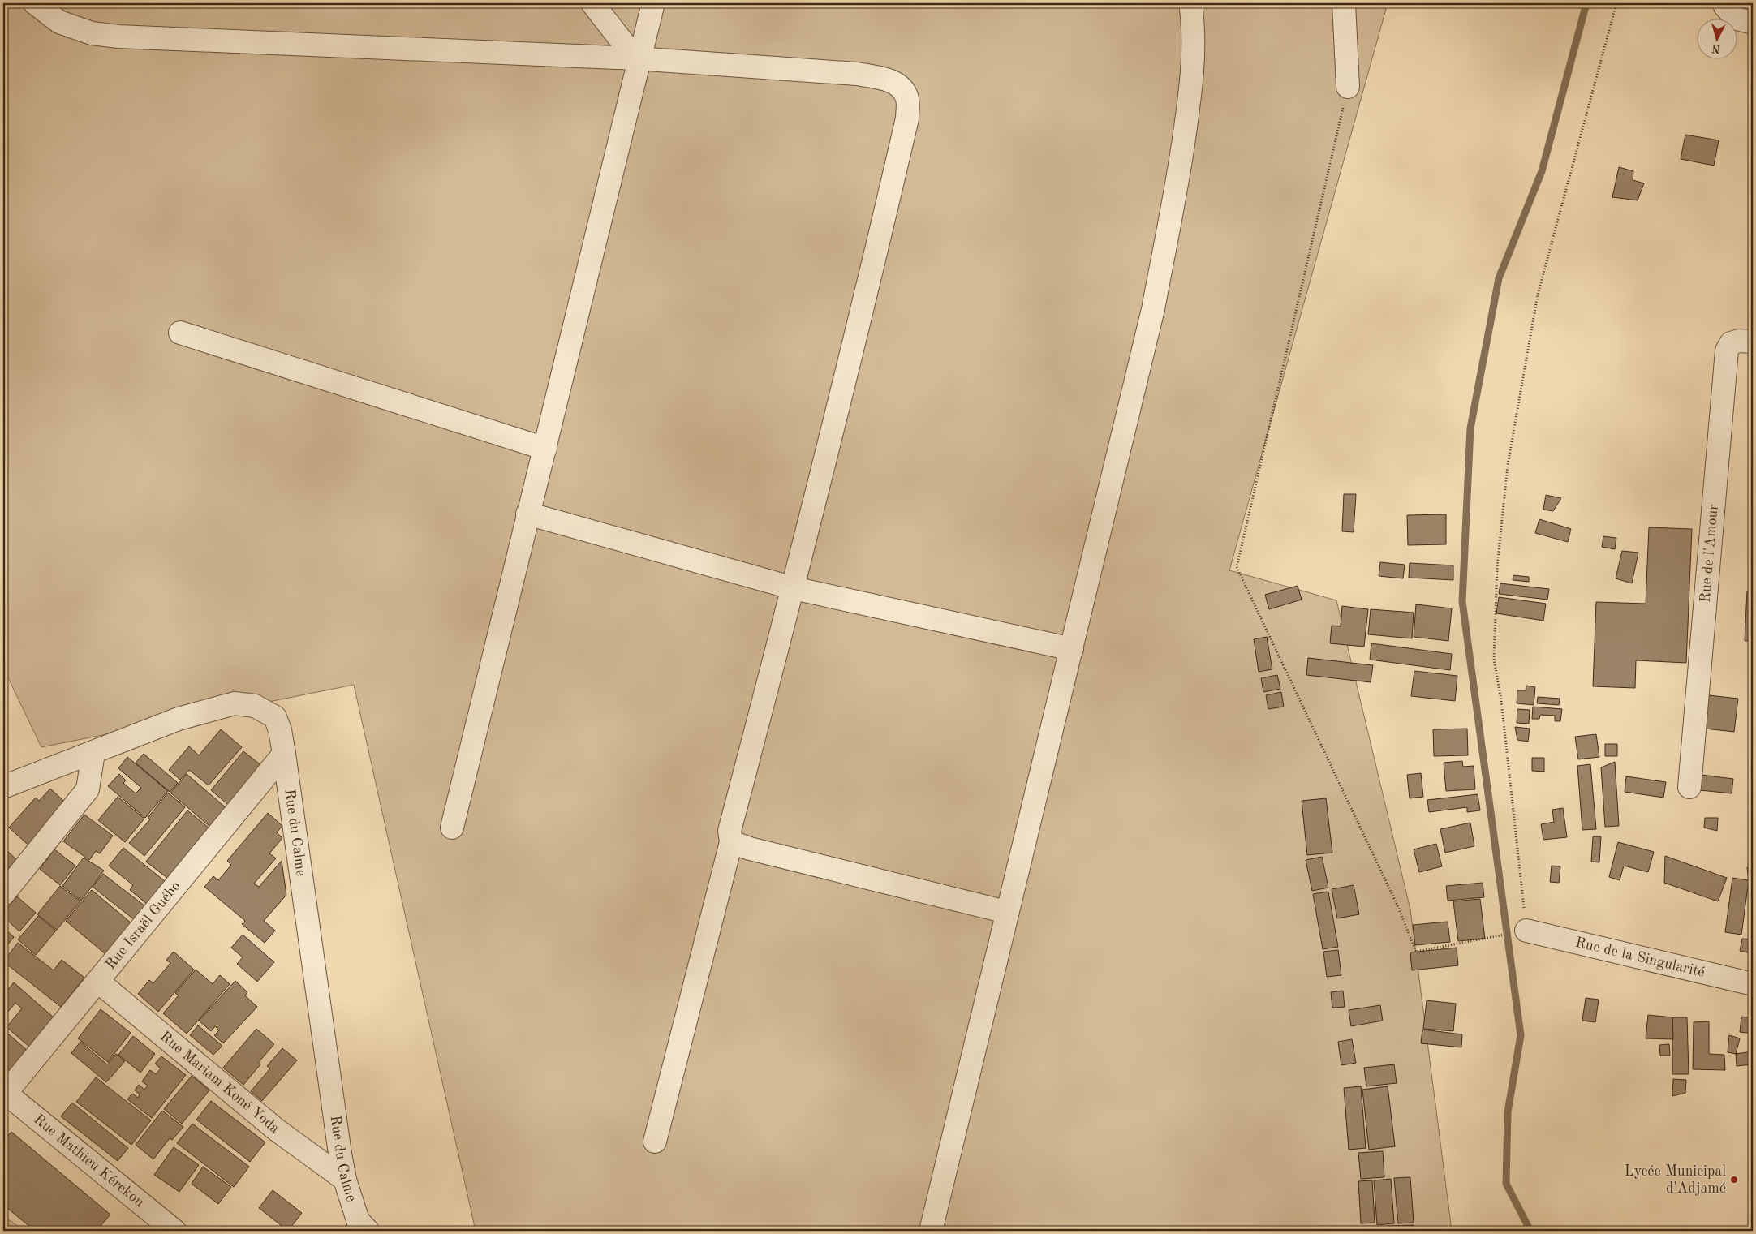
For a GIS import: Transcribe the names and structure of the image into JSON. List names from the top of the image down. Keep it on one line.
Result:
{"streets":{"street":["Rue de l'Amour","Rue du Calme","Rue Israël Guébo","Rue de la Singularité","Rue Mariam Koné Yoda","Rue Mathieu Kérékou"]},"crossings":[["Rue du Calme","Rue Israël Guébo"],["Rue du Calme","Rue Mariam Koné Yoda"],["Rue Israël Guébo","Rue Mariam Koné Yoda"],["Rue Israël Guébo","Rue Mathieu Kérékou"]],"places":["Lycée Municipal d'Adjamé"],"north":"bottom"}
